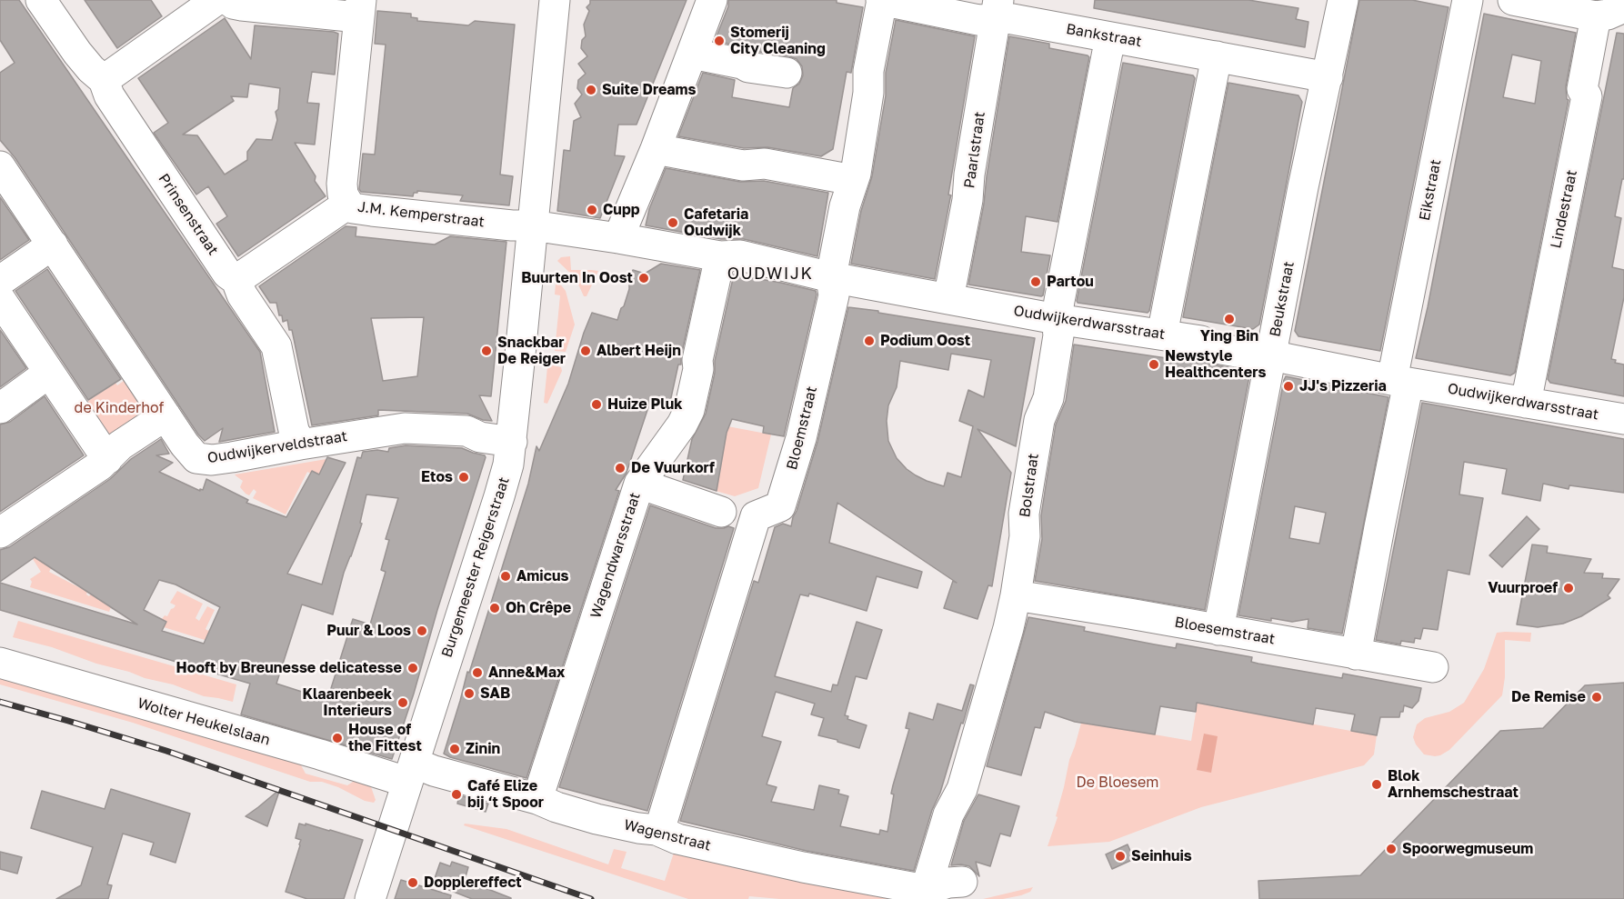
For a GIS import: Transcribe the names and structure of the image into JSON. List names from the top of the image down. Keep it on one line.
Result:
{"streets":{"street":["Bankstraat","Paarlstraat","Eikstraat","Lindestraat","Prinsenstraat","J.M. Kemperstraat","Beukstraat","Oudwijkerdwarsstraat","Bloemstraat","Oudwijkerveldstraat","Bolstraat","Wagendwarsstraat","Burgemeester Reigerstraat","Bloesemstraat","Wolter Heukelslaan","Wagenstraat"]},"crossings":[["Bankstraat","Paarlstraat"],["Bankstraat","Beukstraat"],["Bankstraat","Bloemstraat"],["Bankstraat","Bolstraat"],["Paarlstraat","Oudwijkerdwarsstraat"],["Eikstraat","Oudwijkerdwarsstraat"],["Eikstraat","Bloesemstraat"],["Lindestraat","Oudwijkerdwarsstraat"],["Prinsenstraat","J.M. Kemperstraat"],["Prinsenstraat","Oudwijkerveldstraat"],["J.M. Kemperstraat","Burgemeester Reigerstraat"],["Beukstraat","Oudwijkerdwarsstraat"],["Beukstraat","Bloesemstraat"],["Oudwijkerdwarsstraat","Bloemstraat"],["Oudwijkerdwarsstraat","Bolstraat"],["Oudwijkerdwarsstraat","Wagendwarsstraat"],["Bloemstraat","Wagenstraat"],["Oudwijkerveldstraat","Burgemeester Reigerstraat"],["Bolstraat","Bloesemstraat"],["Bolstraat","Wagenstraat"],["Wagendwarsstraat","Wagenstraat"],["Burgemeester Reigerstraat","Wolter Heukelslaan"],["Burgemeester Reigerstraat","Wagenstraat"],["Wolter Heukelslaan","Wagenstraat"]],"districts":["OUDWIJK"],"parks":["de Kinderhof","De Bloesem"],"places":["Stomerij City Cleaning","Suite Dreams","Cupp","Cafetaria Oudwijk","Buurten In Oost","Partou","Ying Bin","Podium Oost","Snackbar De Reiger","Albert Heijn","Newstyle Healthcenters","JJ's Pizzeria","Huize Pluk","De Vuurkorf","Etos","Amicus","Vuurproef","Oh Crêpe","Puur & Loos","Hooft by Breunesse delicatesse","Anne&Max","SAB","De Remise","Klaarenbeek Interieurs","House of the Fittest","Zinin","Blok Arnhemschestraat","Café Elize bij ‘t Spoor","Spoorwegmuseum","Seinhuis","Dopplereffect"]}
